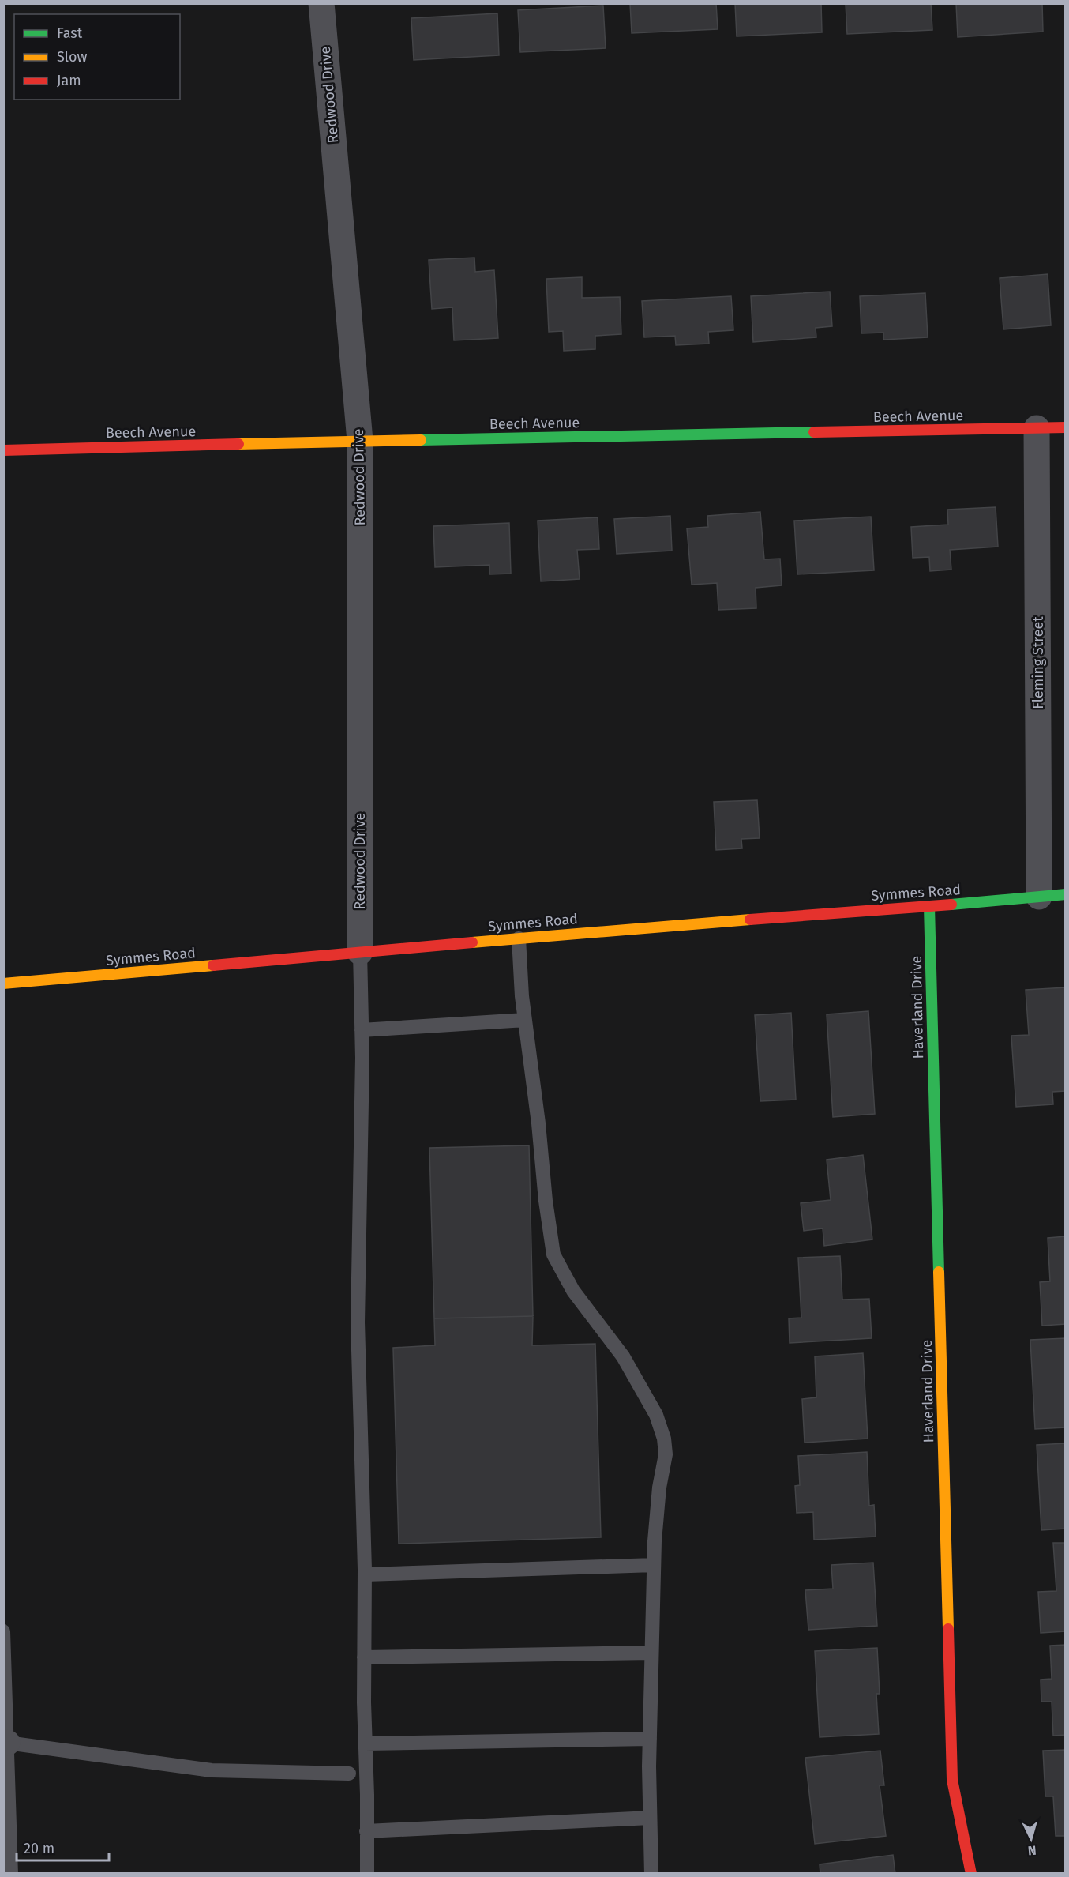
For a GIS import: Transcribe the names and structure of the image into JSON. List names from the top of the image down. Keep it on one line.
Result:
{"streets":{"street":["Redwood Drive","Beech Avenue","Fleming Street","Symmes Road","Haverland Drive"]},"crossings":[["Redwood Drive","Beech Avenue"],["Redwood Drive","Symmes Road"],["Beech Avenue","Fleming Street"],["Fleming Street","Symmes Road"],["Symmes Road","Haverland Drive"]],"legend":["Fast","Slow","Jam"],"scale_bar":"20 m","north":"bottom"}
